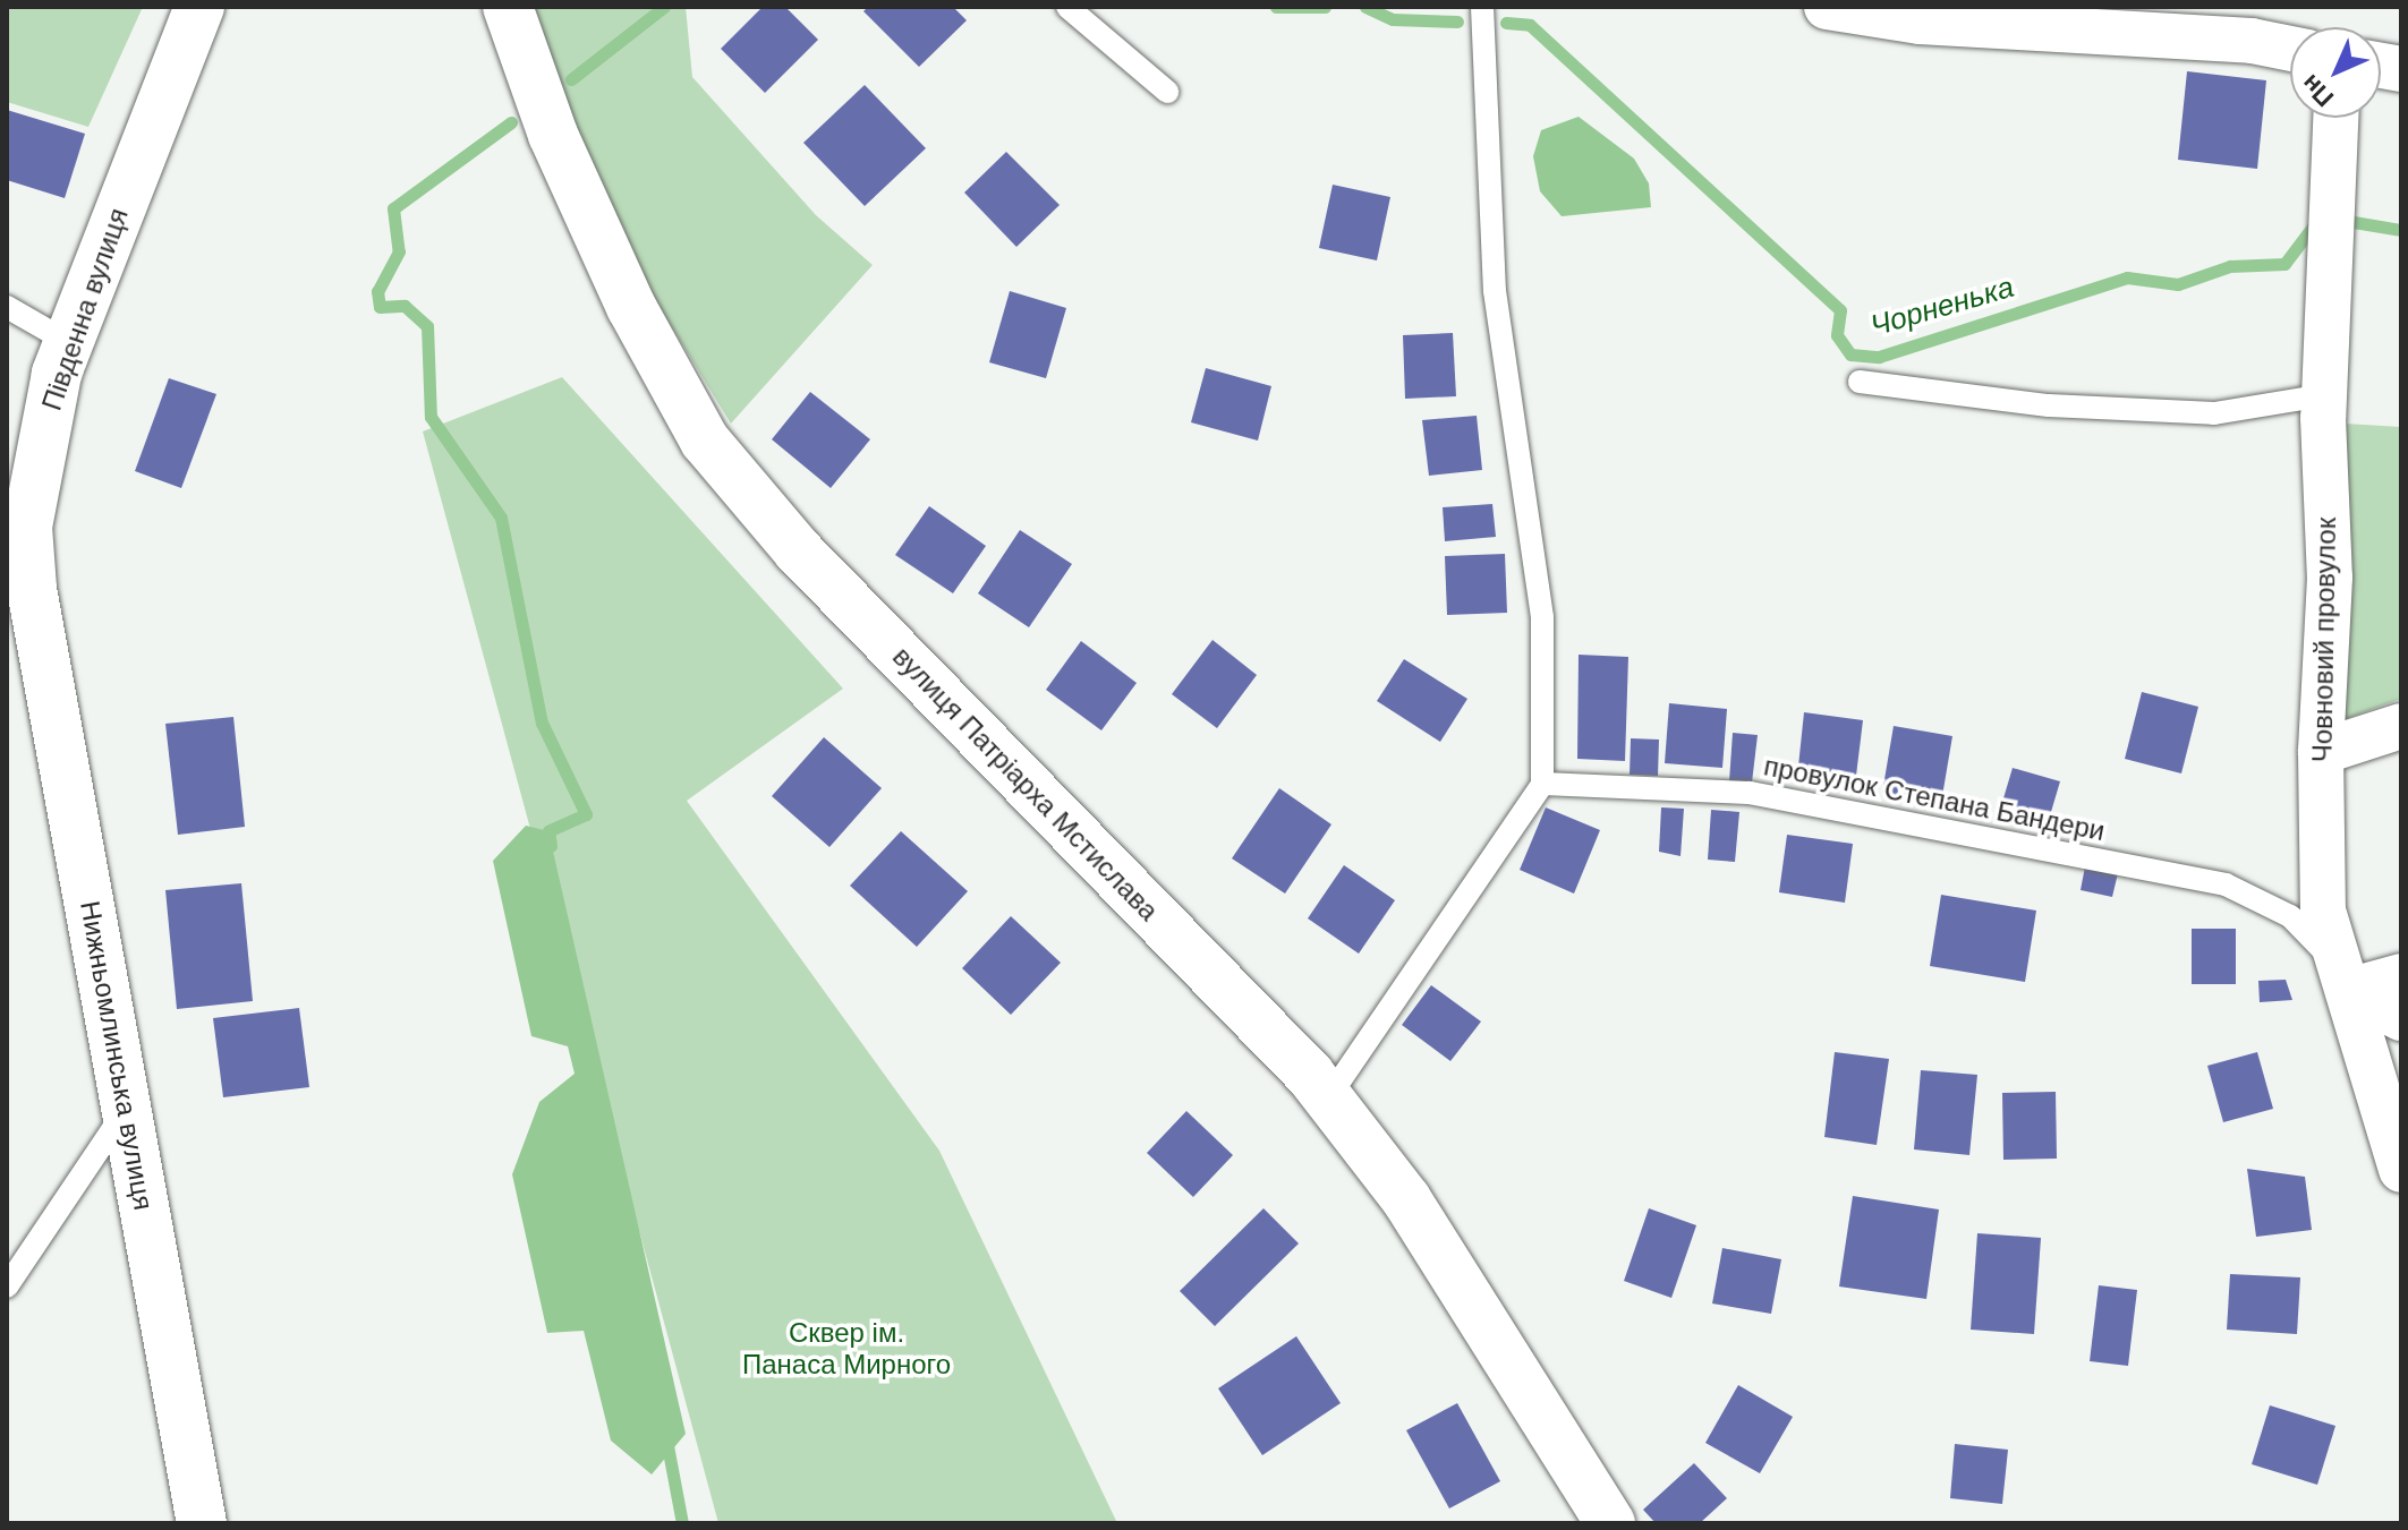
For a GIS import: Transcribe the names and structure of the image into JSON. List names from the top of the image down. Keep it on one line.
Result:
{"streets":{"main road":["Південна вулиця","вулиця Патріарха Мстислава","Нижньомлинська вулиця"],"street":["Човновий провулок"],"lane":["провулок Степана Бандери"]},"crossings":[["Південна вулиця","Нижньомлинська вулиця"],["Човновий провулок","провулок Степана Бандери"]],"water":["Чорненька"],"parks":["Сквер ім. Панаса Мирного"],"north":"bottom left"}
